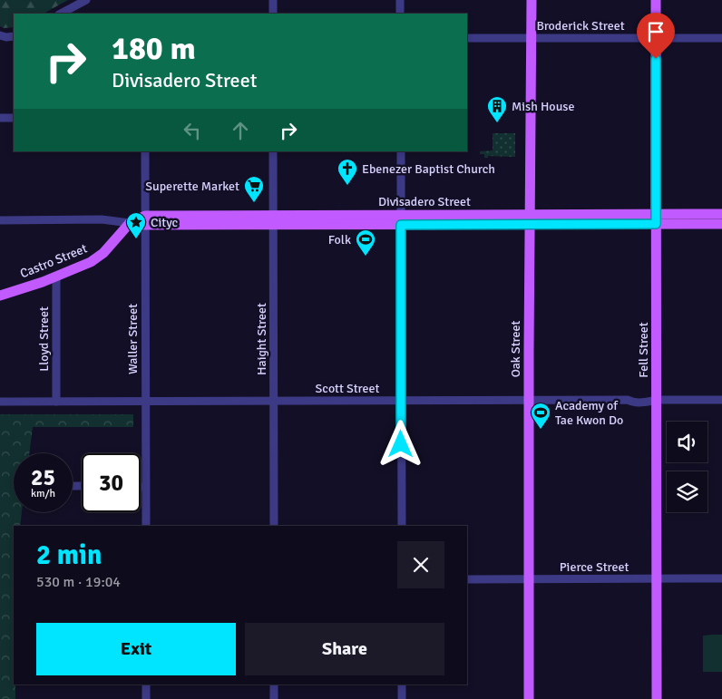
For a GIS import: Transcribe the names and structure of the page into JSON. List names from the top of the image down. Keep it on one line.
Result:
{"streets":{"main road":["Divisadero Street","Castro Street","Oak Street","Fell Street"],"street":["Broderick Street","Lloyd Street","Waller Street","Haight Street","Scott Street","Pierce Street"]},"crossings":[["Broderick Street","Oak Street"],["Broderick Street","Fell Street"],["Divisadero Street","Castro Street"],["Divisadero Street","Waller Street"],["Divisadero Street","Haight Street"],["Divisadero Street","Oak Street"],["Divisadero Street","Fell Street"],["Castro Street","Lloyd Street"],["Lloyd Street","Scott Street"],["Waller Street","Scott Street"],["Haight Street","Scott Street"],["Oak Street","Scott Street"],["Oak Street","Pierce Street"],["Fell Street","Scott Street"],["Fell Street","Pierce Street"]],"places":{"building":["Mish House"],"church":["Ebenezer Baptist Church"],"supermarket":["Superette Market"],"place":["Cityc"],"sports":["Folk","Academy of Tae Kwon Do"]},"page":{"turn":["180 m","Divisadero Street"],"speed":"25 km/h","limit":"30","heading":["2 min","530 m · 19:04"],"buttons":["Exit","Share"]}}
